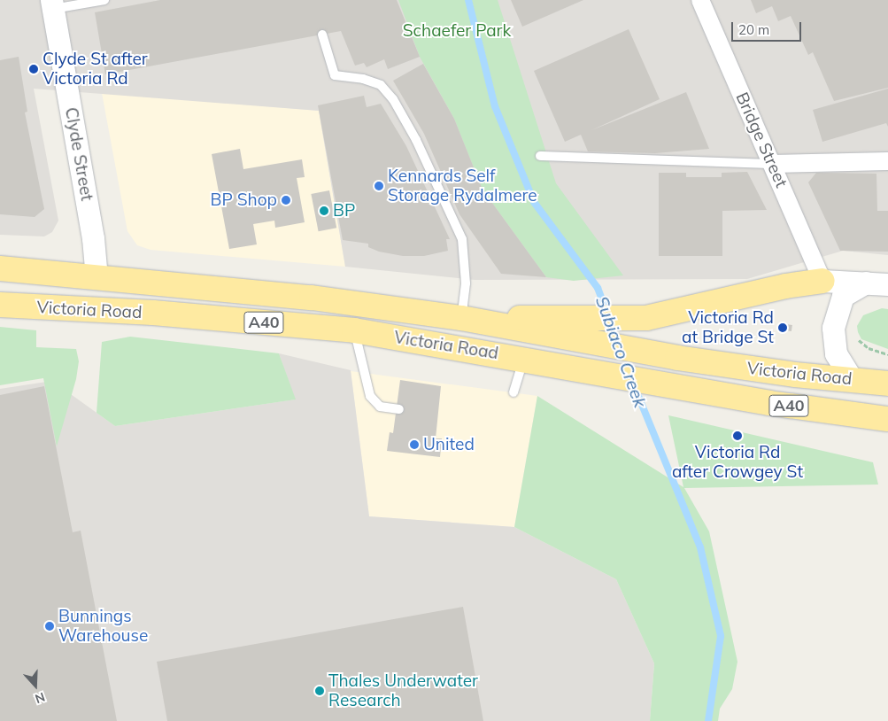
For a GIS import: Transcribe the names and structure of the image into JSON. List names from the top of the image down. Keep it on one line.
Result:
{"streets":{"highway":["Clyde Street","Victoria Road","A40"],"street":["Bridge Street"]},"crossings":[["Clyde Street","Victoria Road"]],"water":["Subiaco Creek"],"parks":["Schaefer Park"],"places":["Clyde St after Victoria Rd","Kennards Self Storage Rydalmere","BP Shop","BP","Victoria Rd at Bridge St","Victoria Rd after Crowgey St","United","Bunnings Warehouse","Thales Underwater Research"],"scale_bar":"20 m","north":"bottom"}
